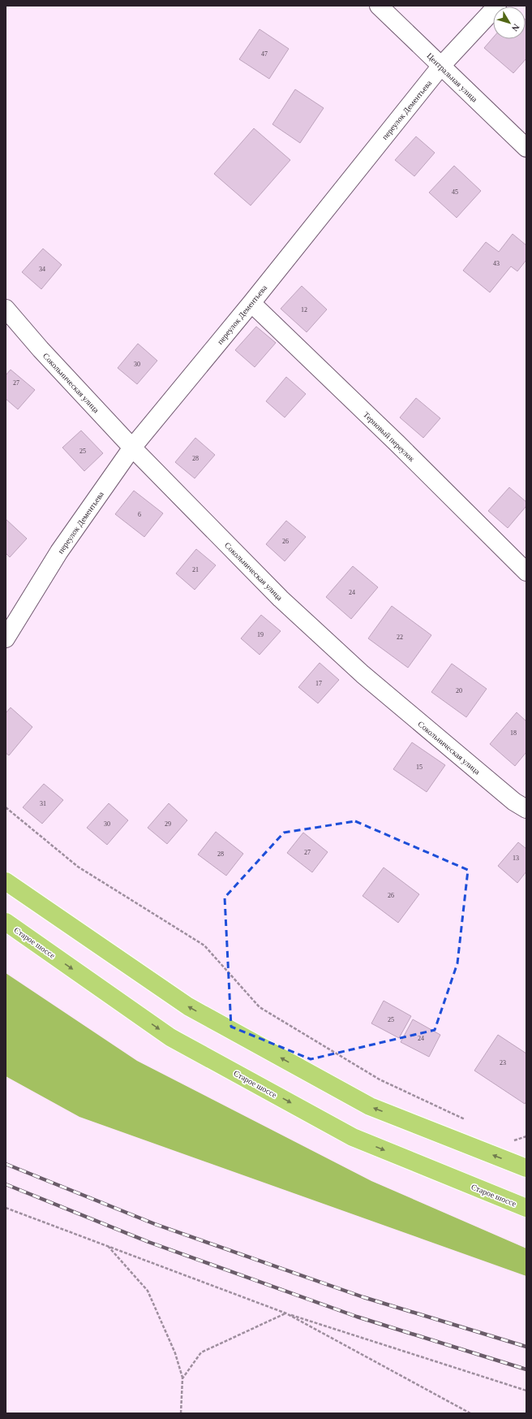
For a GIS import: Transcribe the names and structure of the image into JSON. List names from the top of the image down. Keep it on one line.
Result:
{"streets":{"highway":["Старое шоссе"],"street":["Центральная улица","переулок Дементьева","Сокольническая улица","Терновый переулок"]},"crossings":[["Центральная улица","переулок Дементьева"],["переулок Дементьева","Сокольническая улица"],["переулок Дементьева","Терновый переулок"]],"house_numbers":["47","45","43","34","12","30","27","25","28","6","26","21","24","19","22","17","20","18","15","31","30","29","27","28","13","26","25","24","23"],"north":"bottom right"}
